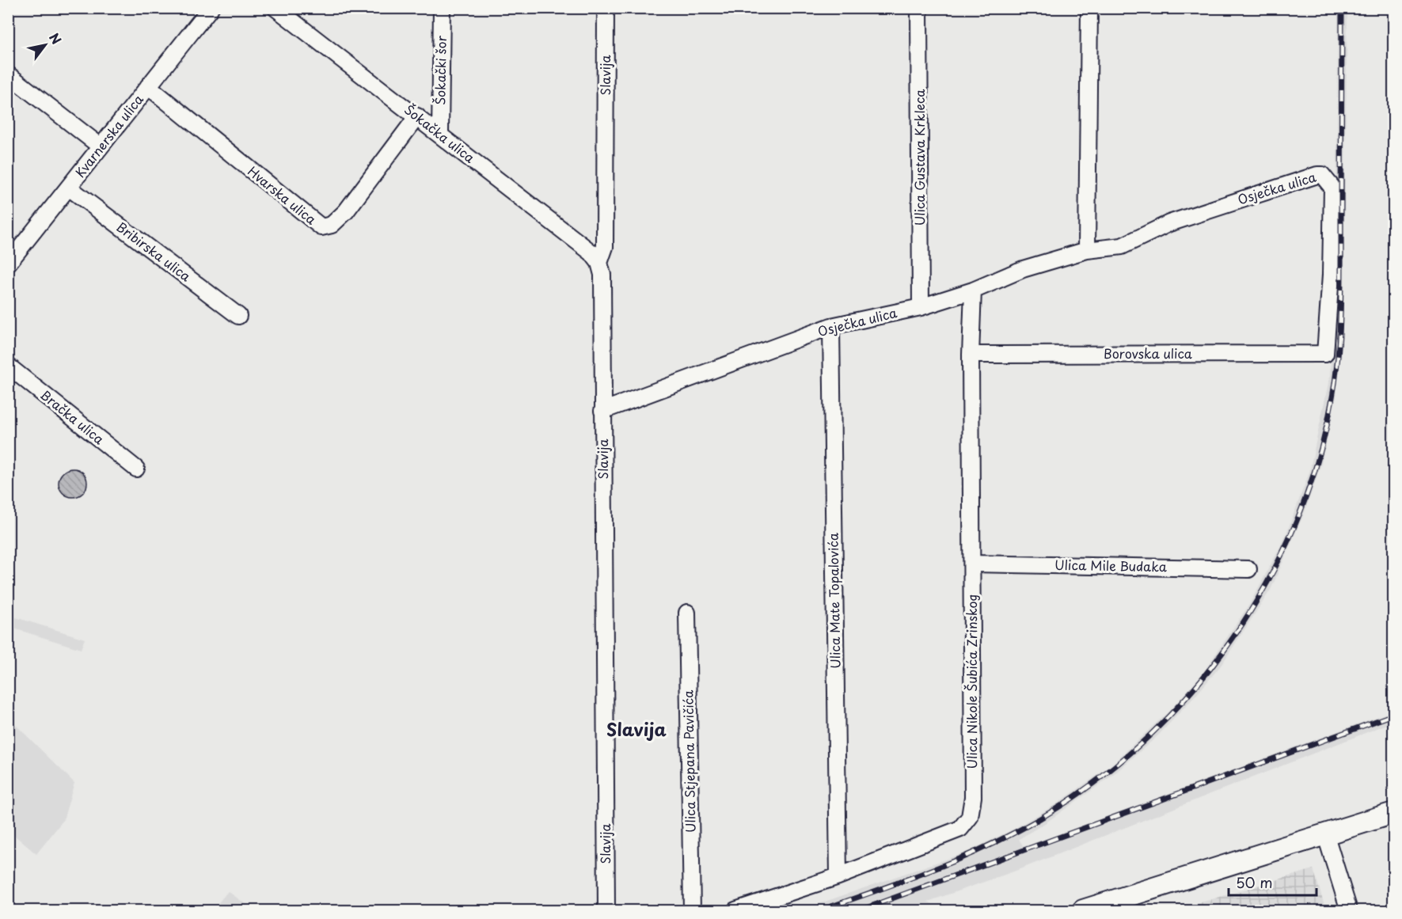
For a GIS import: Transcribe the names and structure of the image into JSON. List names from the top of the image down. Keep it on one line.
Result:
{"streets":{"street":["Šokački šor","Slavija","Šokačka ulica","Kvarnerska ulica","Ulica Gustava Krkleca","Osječka ulica","Hvarska ulica","Bribirska ulica","Borovska ulica","Bračka ulica","Ulica Mile Budaka","Ulica Mate Topalovića","Ulica Nikole Šubića Zrinskog","Ulica Stjepana Pavičića"]},"crossings":[["Šokački šor","Šokačka ulica"],["Slavija","Šokačka ulica"],["Slavija","Osječka ulica"],["Šokačka ulica","Hvarska ulica"],["Kvarnerska ulica","Hvarska ulica"],["Kvarnerska ulica","Bribirska ulica"],["Ulica Gustava Krkleca","Osječka ulica"],["Osječka ulica","Borovska ulica"],["Osječka ulica","Ulica Mate Topalovića"],["Osječka ulica","Ulica Nikole Šubića Zrinskog"],["Borovska ulica","Ulica Nikole Šubića Zrinskog"],["Ulica Mile Budaka","Ulica Nikole Šubića Zrinskog"],["Ulica Mate Topalovića","Ulica Nikole Šubića Zrinskog"]],"districts":["Slavija"],"scale_bar":"50 m","north":"top right"}
